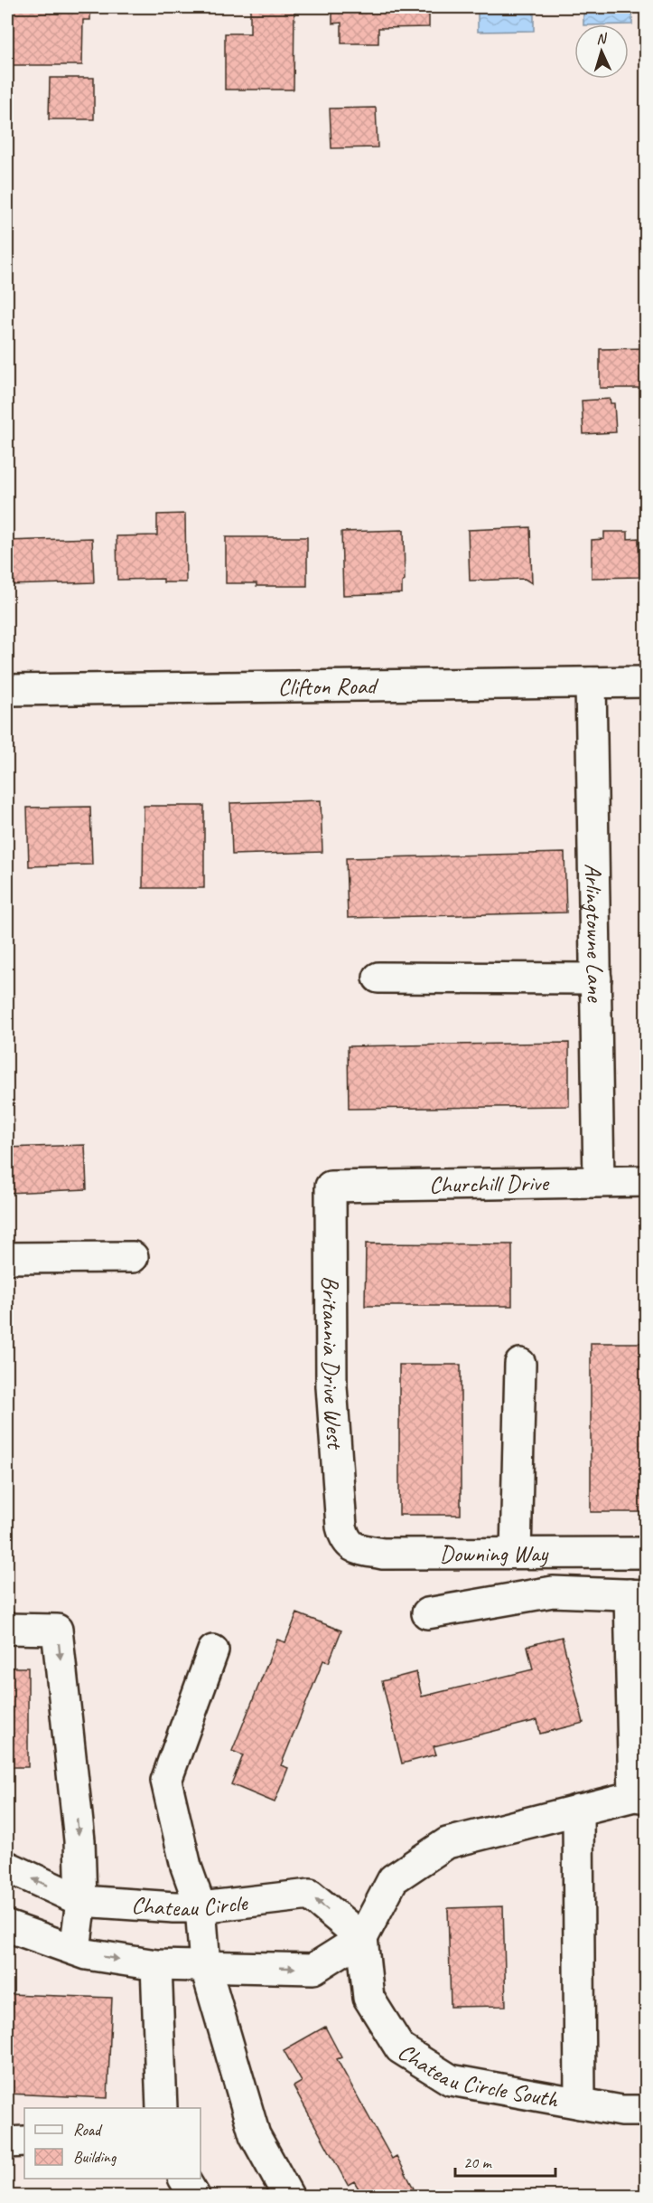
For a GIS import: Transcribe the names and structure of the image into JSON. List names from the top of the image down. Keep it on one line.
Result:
{"streets":{"street":["Clifton Road","Arlingtowne Lane","Churchill Drive","Britannia Drive West","Downing Way","Chateau Circle","Chateau Circle South"]},"crossings":[["Clifton Road","Arlingtowne Lane"],["Arlingtowne Lane","Churchill Drive"],["Churchill Drive","Britannia Drive West"],["Britannia Drive West","Downing Way"],["Chateau Circle","Chateau Circle South"]],"one_way":["Chateau Circle"],"legend":["Road","Building"],"scale_bar":"20 m","north":"top"}
